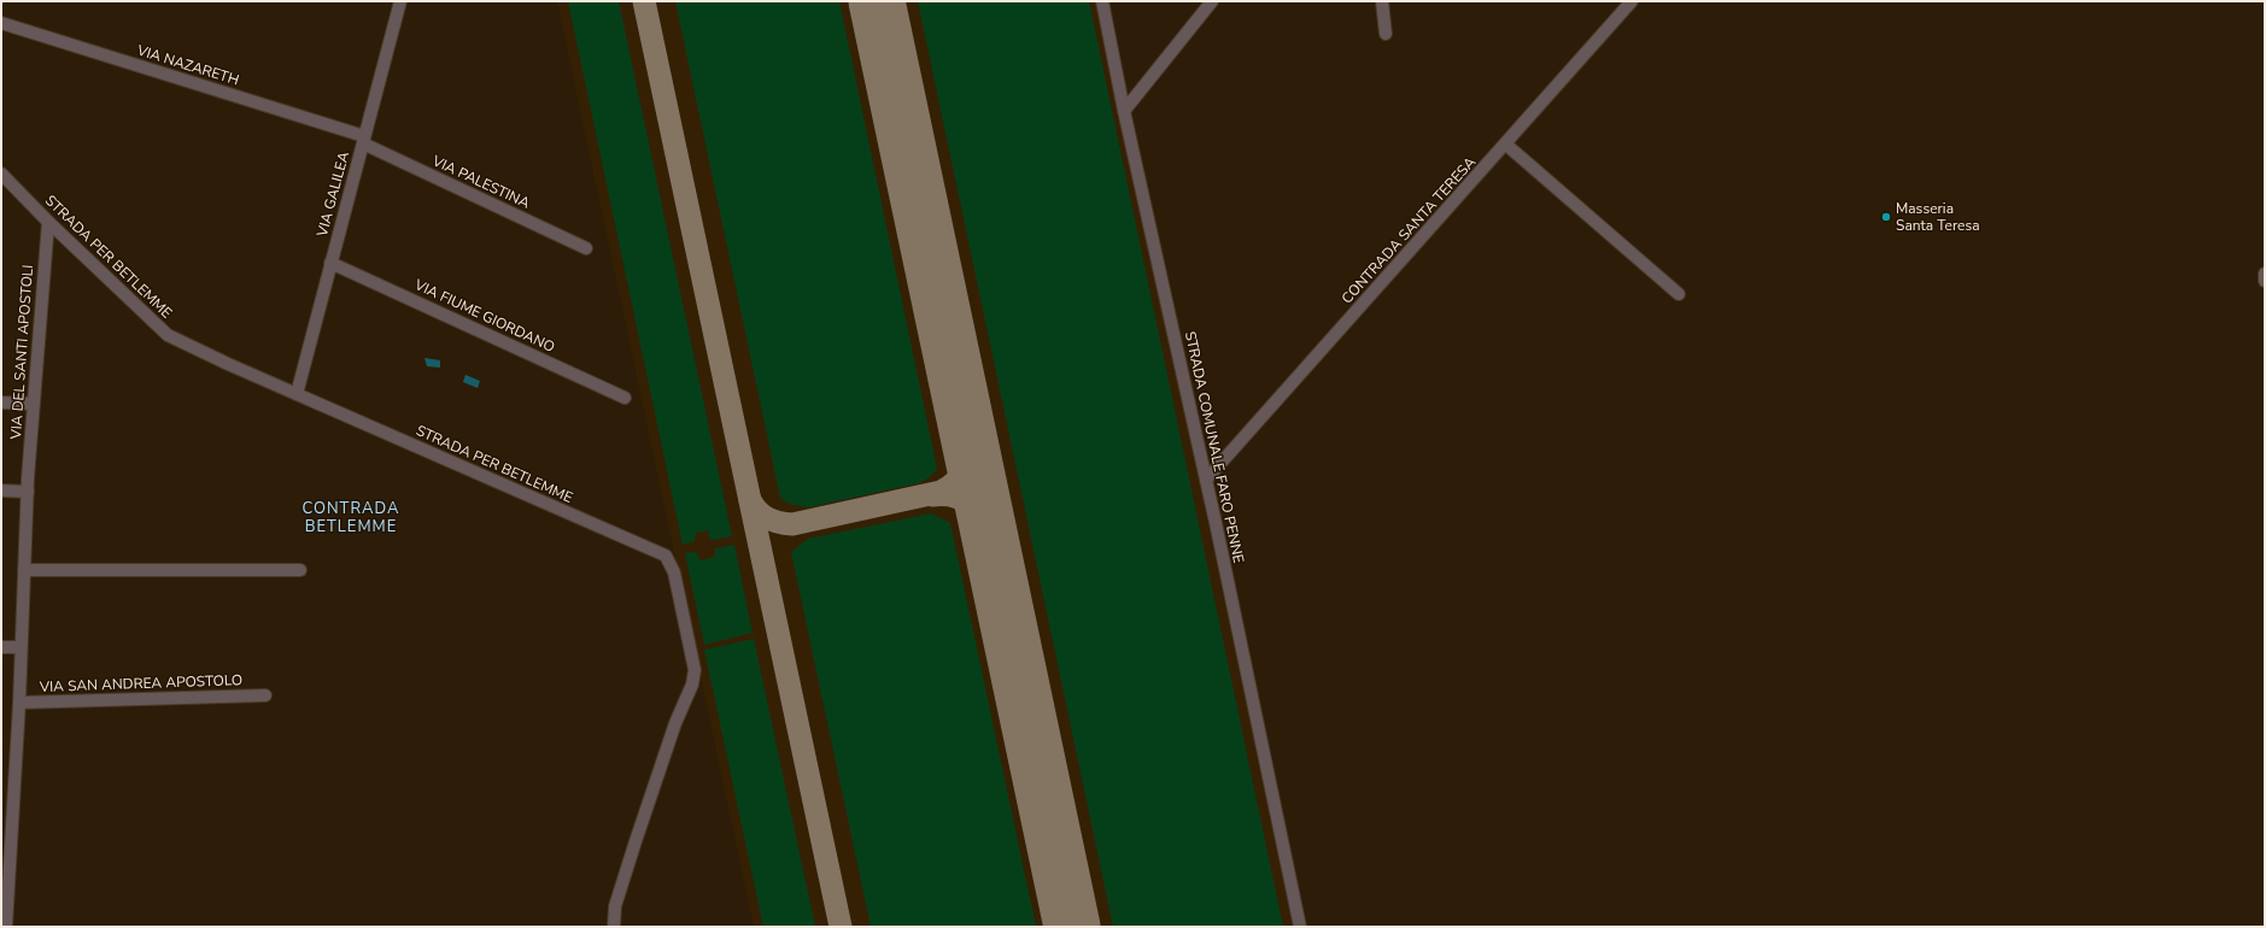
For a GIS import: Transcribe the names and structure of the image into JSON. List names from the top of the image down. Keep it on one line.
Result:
{"streets":{"street":["VIA NAZARETH","VIA PALESTINA","VIA GALILEA","CONTRADA SANTA TERESA","STRADA PER BETLEMME","VIA FIUME GIORDANO","VIA DEL SANTI APOSTOLI","STRADA COMUNALE FARO PENNE","VIA SAN ANDREA APOSTOLO"]},"crossings":[["VIA NAZARETH","VIA PALESTINA"],["VIA NAZARETH","VIA GALILEA"],["VIA PALESTINA","VIA GALILEA"],["VIA GALILEA","STRADA PER BETLEMME"],["VIA GALILEA","VIA FIUME GIORDANO"],["CONTRADA SANTA TERESA","STRADA COMUNALE FARO PENNE"],["STRADA PER BETLEMME","VIA DEL SANTI APOSTOLI"],["VIA DEL SANTI APOSTOLI","VIA SAN ANDREA APOSTOLO"]],"districts":["CONTRADA BETLEMME"],"places":["Masseria Santa Teresa"]}
